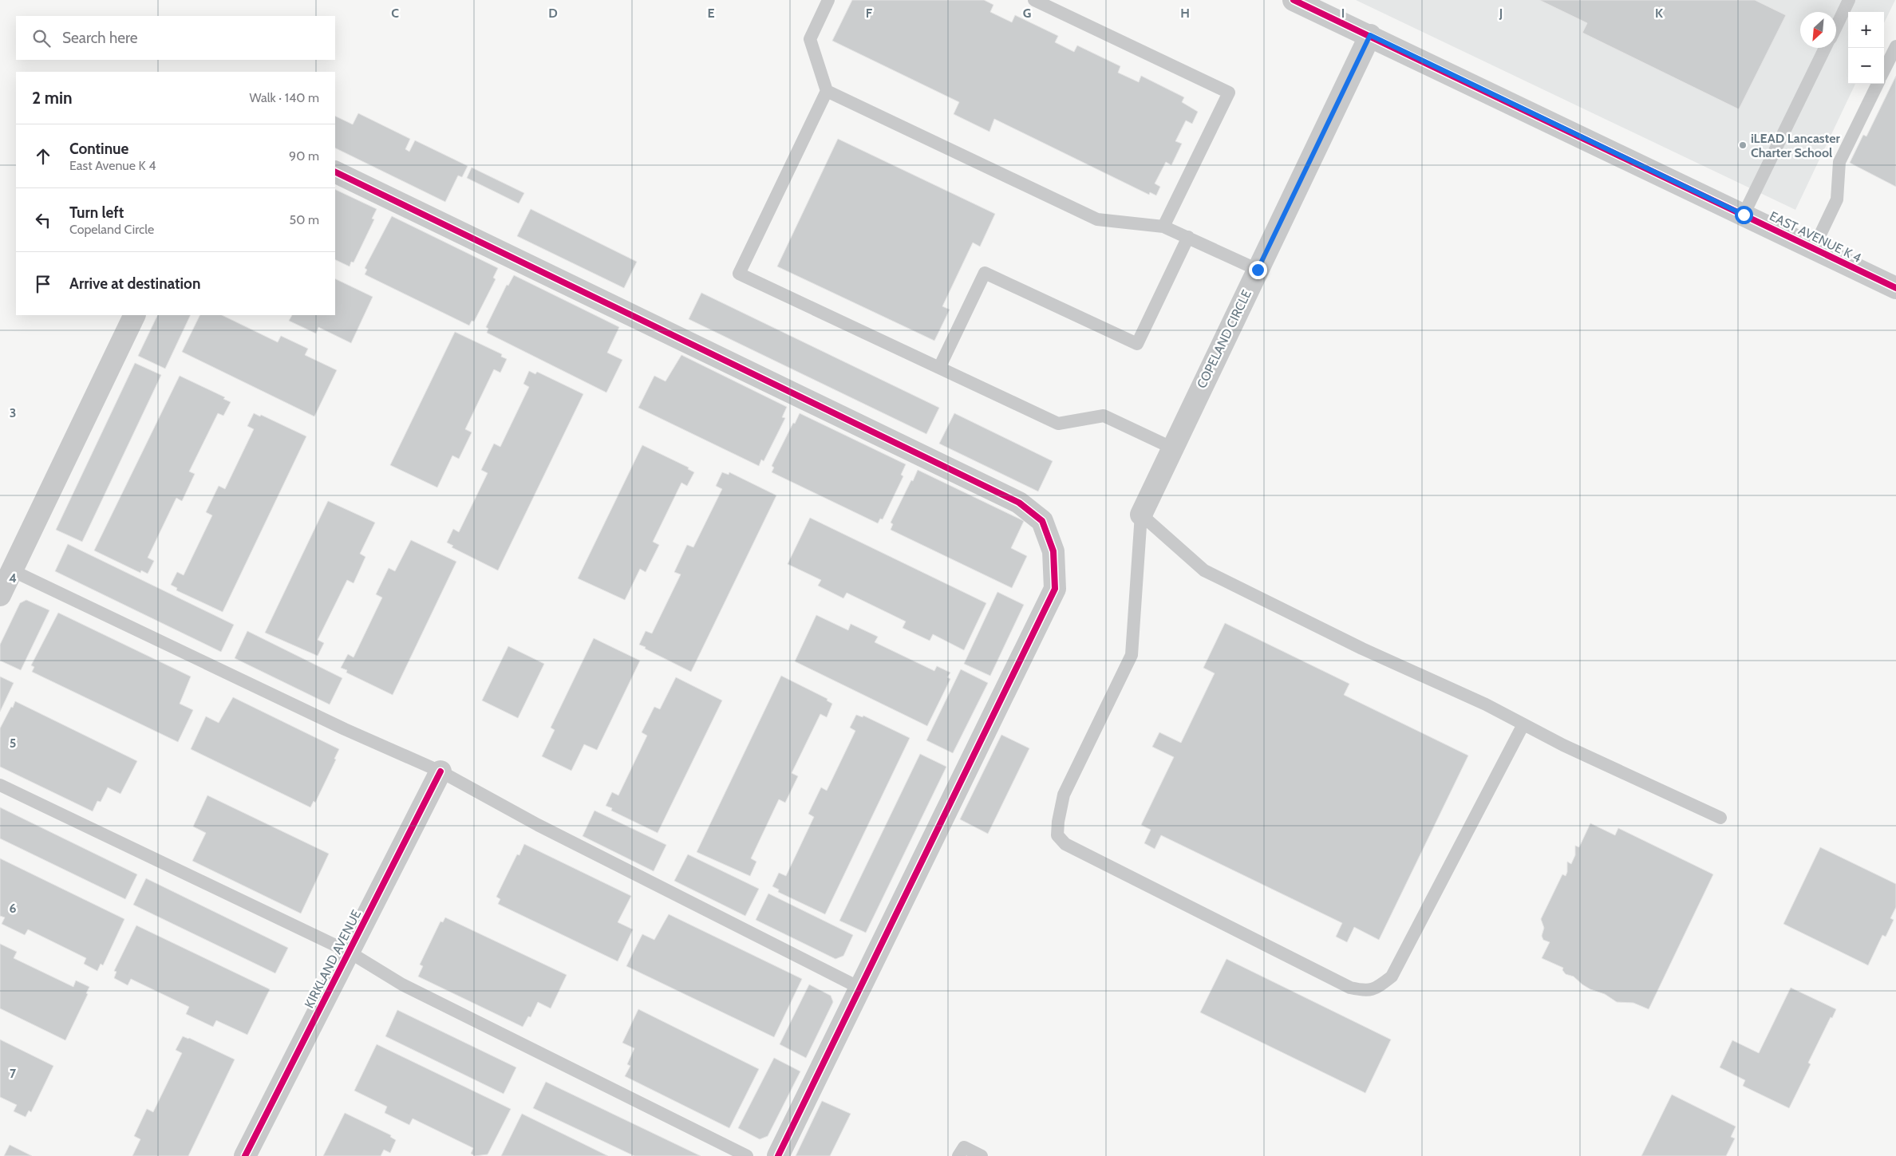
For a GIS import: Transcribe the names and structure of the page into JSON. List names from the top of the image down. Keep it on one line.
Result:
{"streets":{"street":["EAST AVENUE K 4","COPELAND CIRCLE","KIRKLAND AVENUE"]},"crossings":[["EAST AVENUE K 4","COPELAND CIRCLE"]],"places":["iLEAD Lancaster Charter School"],"north":"bottom left","page":{"map_buttons":["+","−"],"search":"Search here","heading":["2 min","Walk · 140 m"],"list":[["Continue","East Avenue K 4","90 m"],["Turn left","Copeland Circle","50 m"],"Arrive at destination"]},"grid":{"columns":["C","D","E","F","G","H","I","J","K"],"rows":["3","4","5","6","7"]}}
